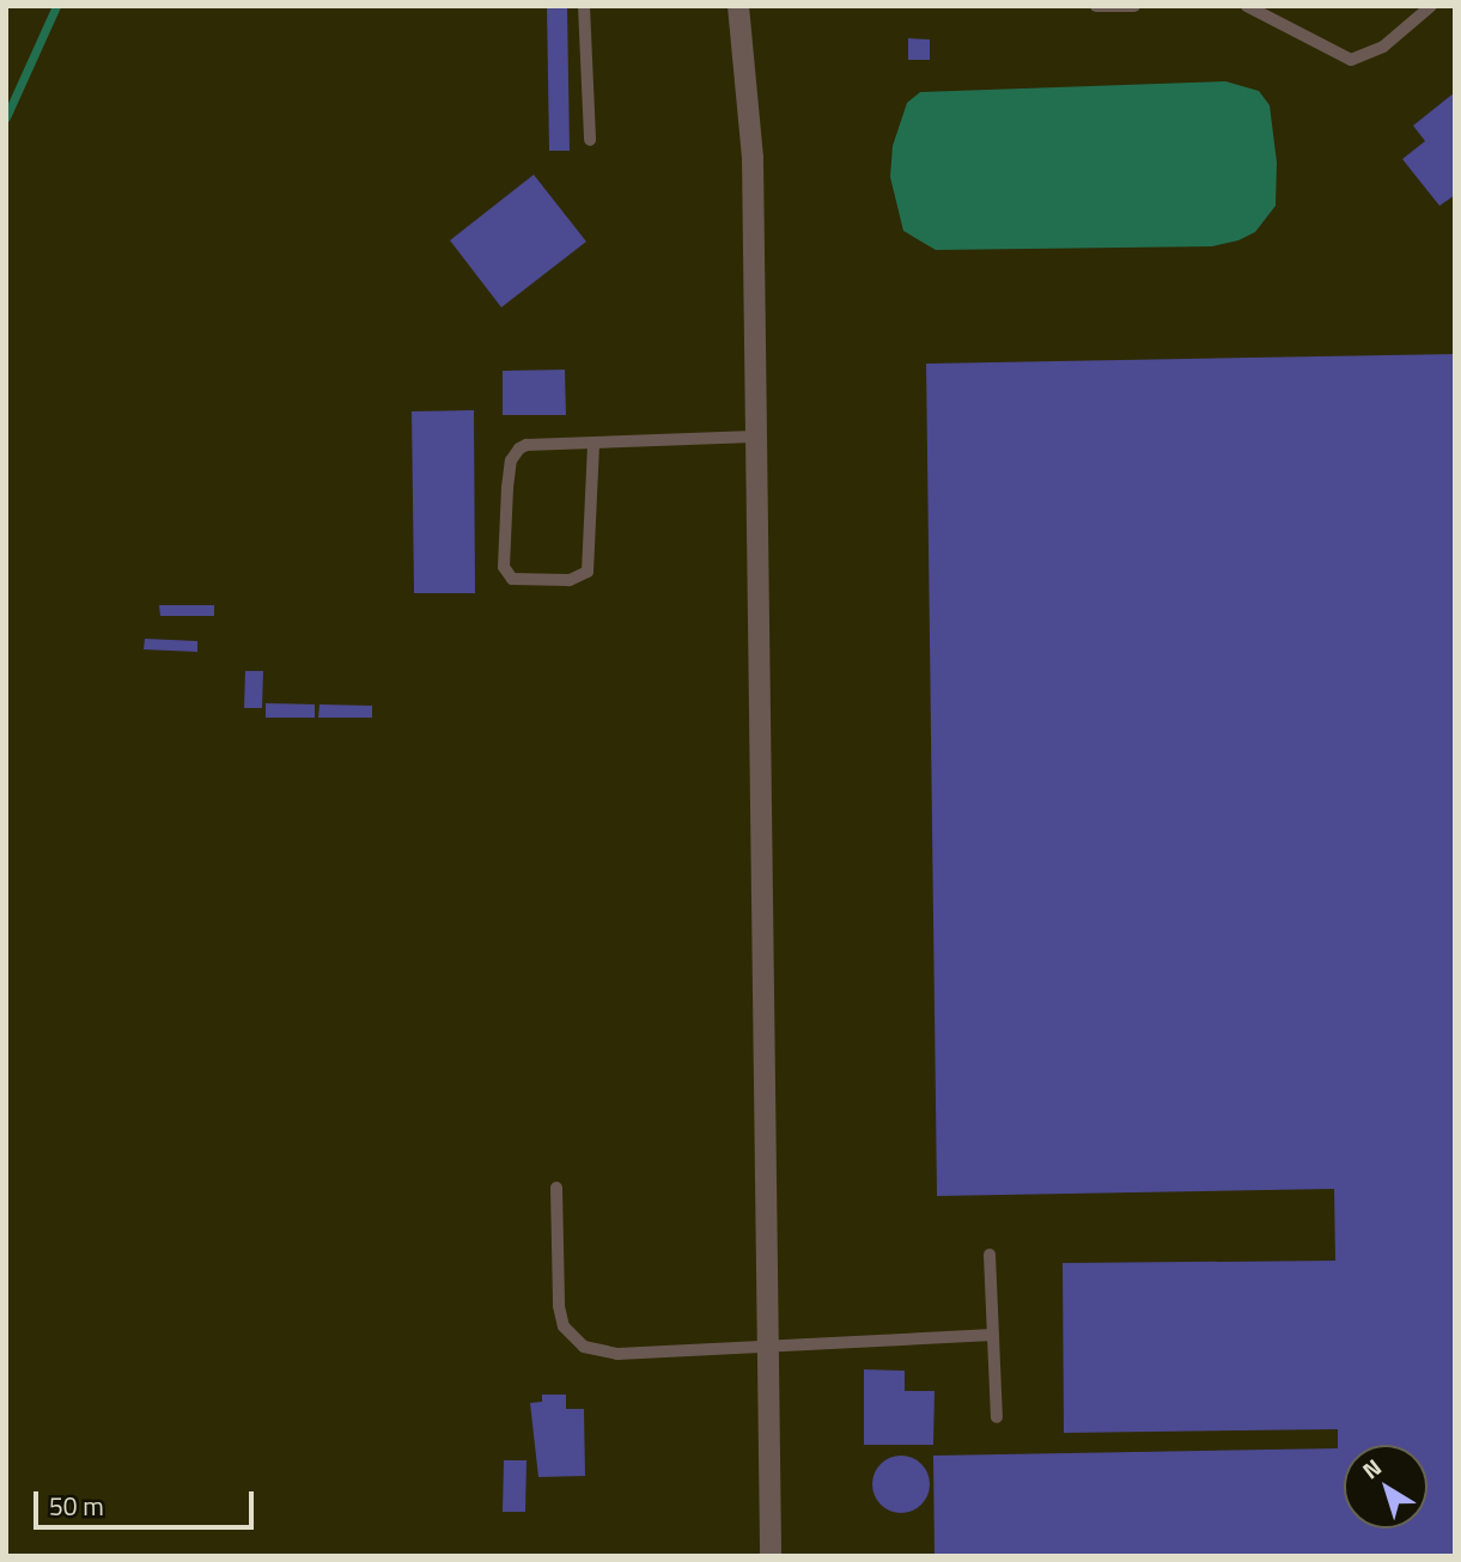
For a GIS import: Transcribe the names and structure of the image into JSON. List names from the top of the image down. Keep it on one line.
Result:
{"scale_bar":"50 m","north":"top left"}
